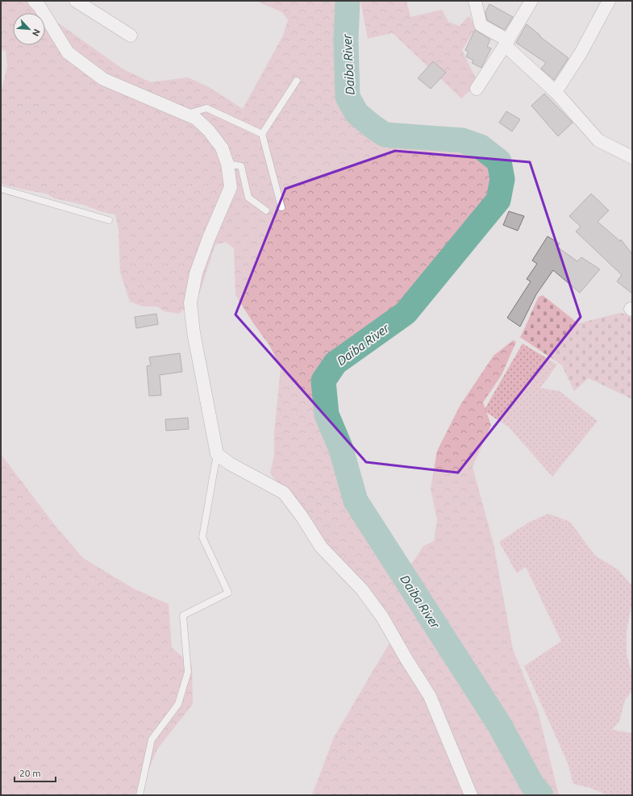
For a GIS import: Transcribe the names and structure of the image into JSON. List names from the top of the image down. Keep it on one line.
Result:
{"water":["Daiba River"],"scale_bar":"20 m","north":"bottom right"}
